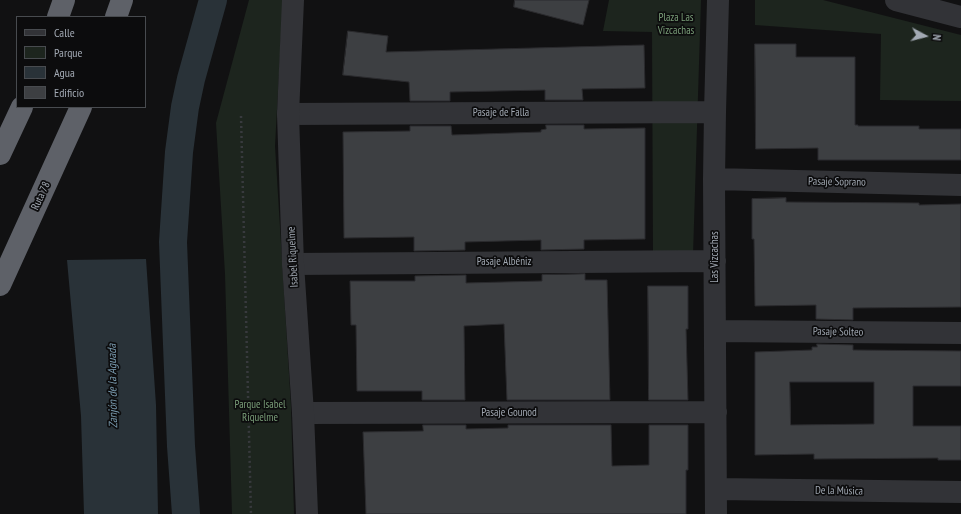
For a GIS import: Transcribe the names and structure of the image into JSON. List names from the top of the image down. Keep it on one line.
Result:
{"streets":{"highway":["Ruta 78"],"street":["Pasaje de Falla","Pasaje Soprano","Isabel Riquelme","Las Vizcachas","Pasaje Albéniz","Pasaje Solteo","Pasaje Gounod","De la Música"]},"crossings":[["Pasaje de Falla","Isabel Riquelme"],["Pasaje de Falla","Las Vizcachas"],["Pasaje Soprano","Las Vizcachas"],["Isabel Riquelme","Pasaje Albéniz"],["Isabel Riquelme","Pasaje Gounod"],["Las Vizcachas","Pasaje Albéniz"],["Las Vizcachas","Pasaje Solteo"],["Las Vizcachas","Pasaje Gounod"],["Las Vizcachas","De la Música"]],"water":["Zanjón de la Aguada"],"parks":["Plaza Las Vizcachas","Parque Isabel Riquelme"],"legend":["Calle","Parque","Agua","Edificio"],"north":"right"}
